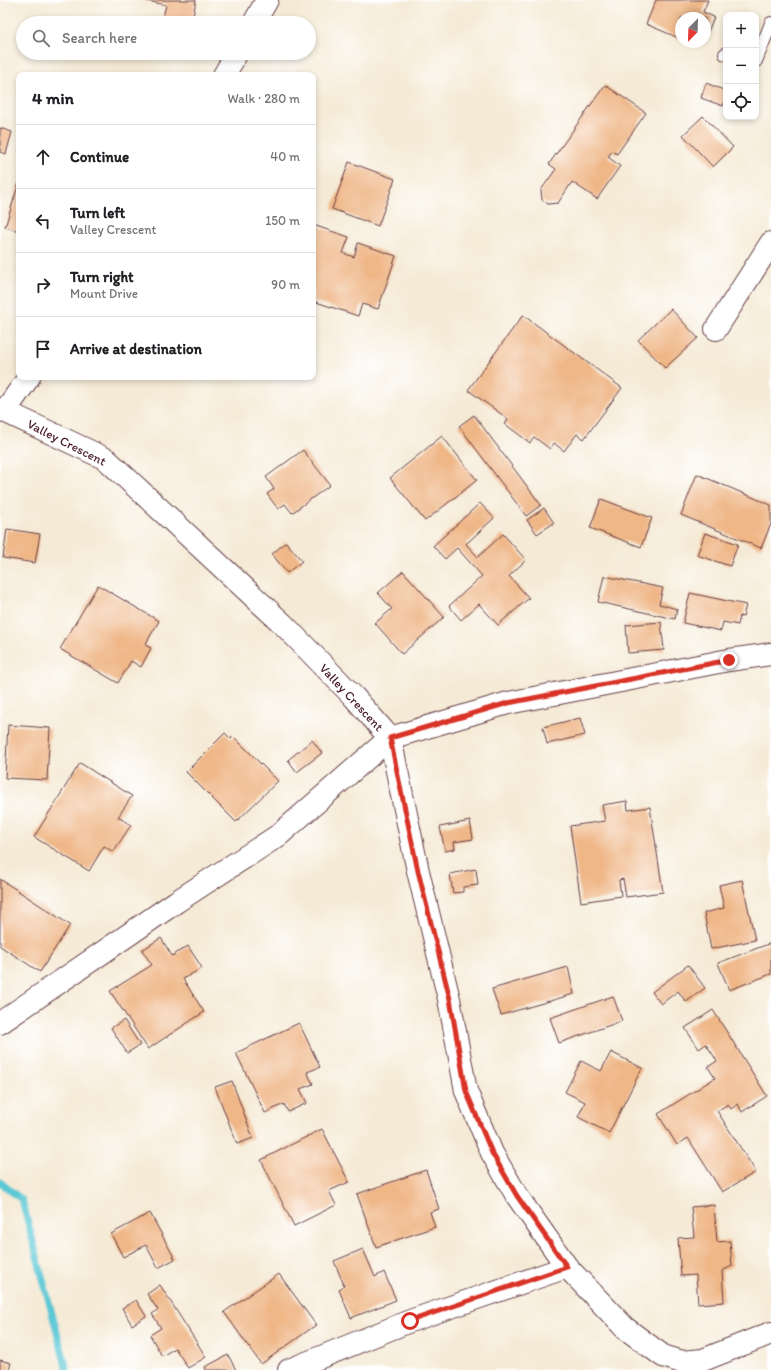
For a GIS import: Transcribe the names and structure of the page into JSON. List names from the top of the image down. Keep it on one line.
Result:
{"streets":{"street":["Valley Crescent"]},"north":"bottom left","page":{"map_buttons":["+","−"],"search":"Search here","heading":["4 min","Walk · 280 m"],"list":[["Continue","40 m"],["Turn left","Valley Crescent","150 m"],["Turn right","Mount Drive","90 m"],"Arrive at destination"]}}
